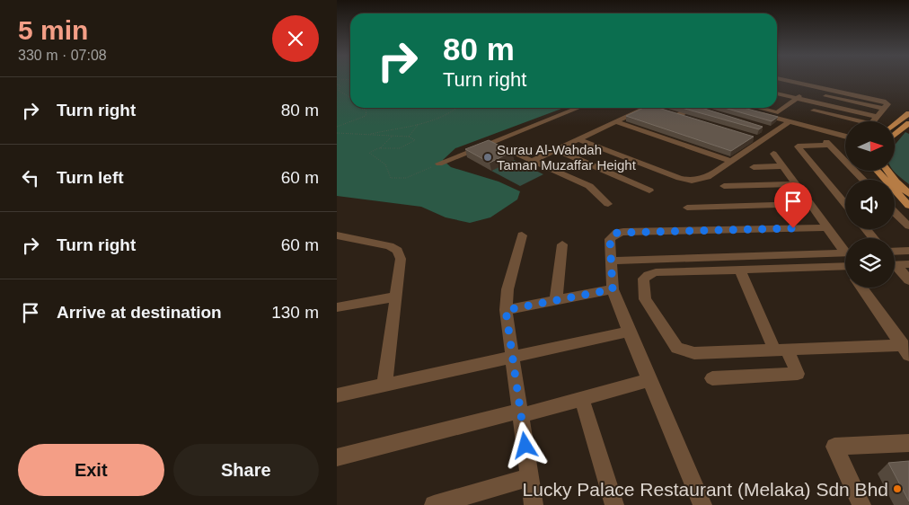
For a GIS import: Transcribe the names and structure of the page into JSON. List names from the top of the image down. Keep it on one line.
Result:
{"places":["Surau Al-Wahdah Taman Muzaffar Height","Lucky Palace Restaurant (Melaka) Sdn Bhd"],"north":"right","page":{"heading":["5 min","330 m · 07:08"],"turn":["80 m","Turn right"],"list":[{"name":"Turn right","value":"80 m"},{"name":"Turn left","value":"60 m"},{"name":"Turn right","value":"60 m"},{"name":"Arrive at destination","value":"130 m"}],"buttons":["Exit","Share"]}}
